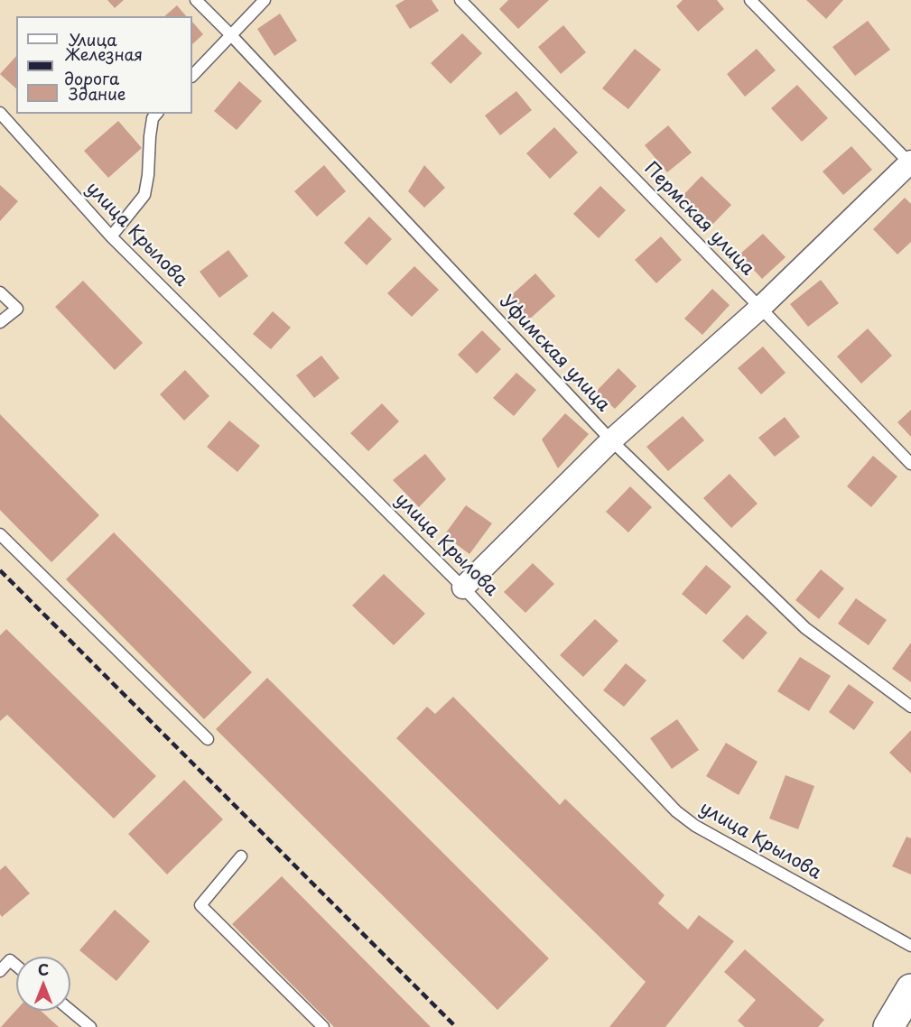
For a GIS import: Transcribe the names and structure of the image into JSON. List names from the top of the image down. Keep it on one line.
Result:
{"streets":{"lane":["Пермская улица","улица Крылова","Уфимская улица"]},"legend":["Улица","Железная дорога","Здание"],"north":"top"}
